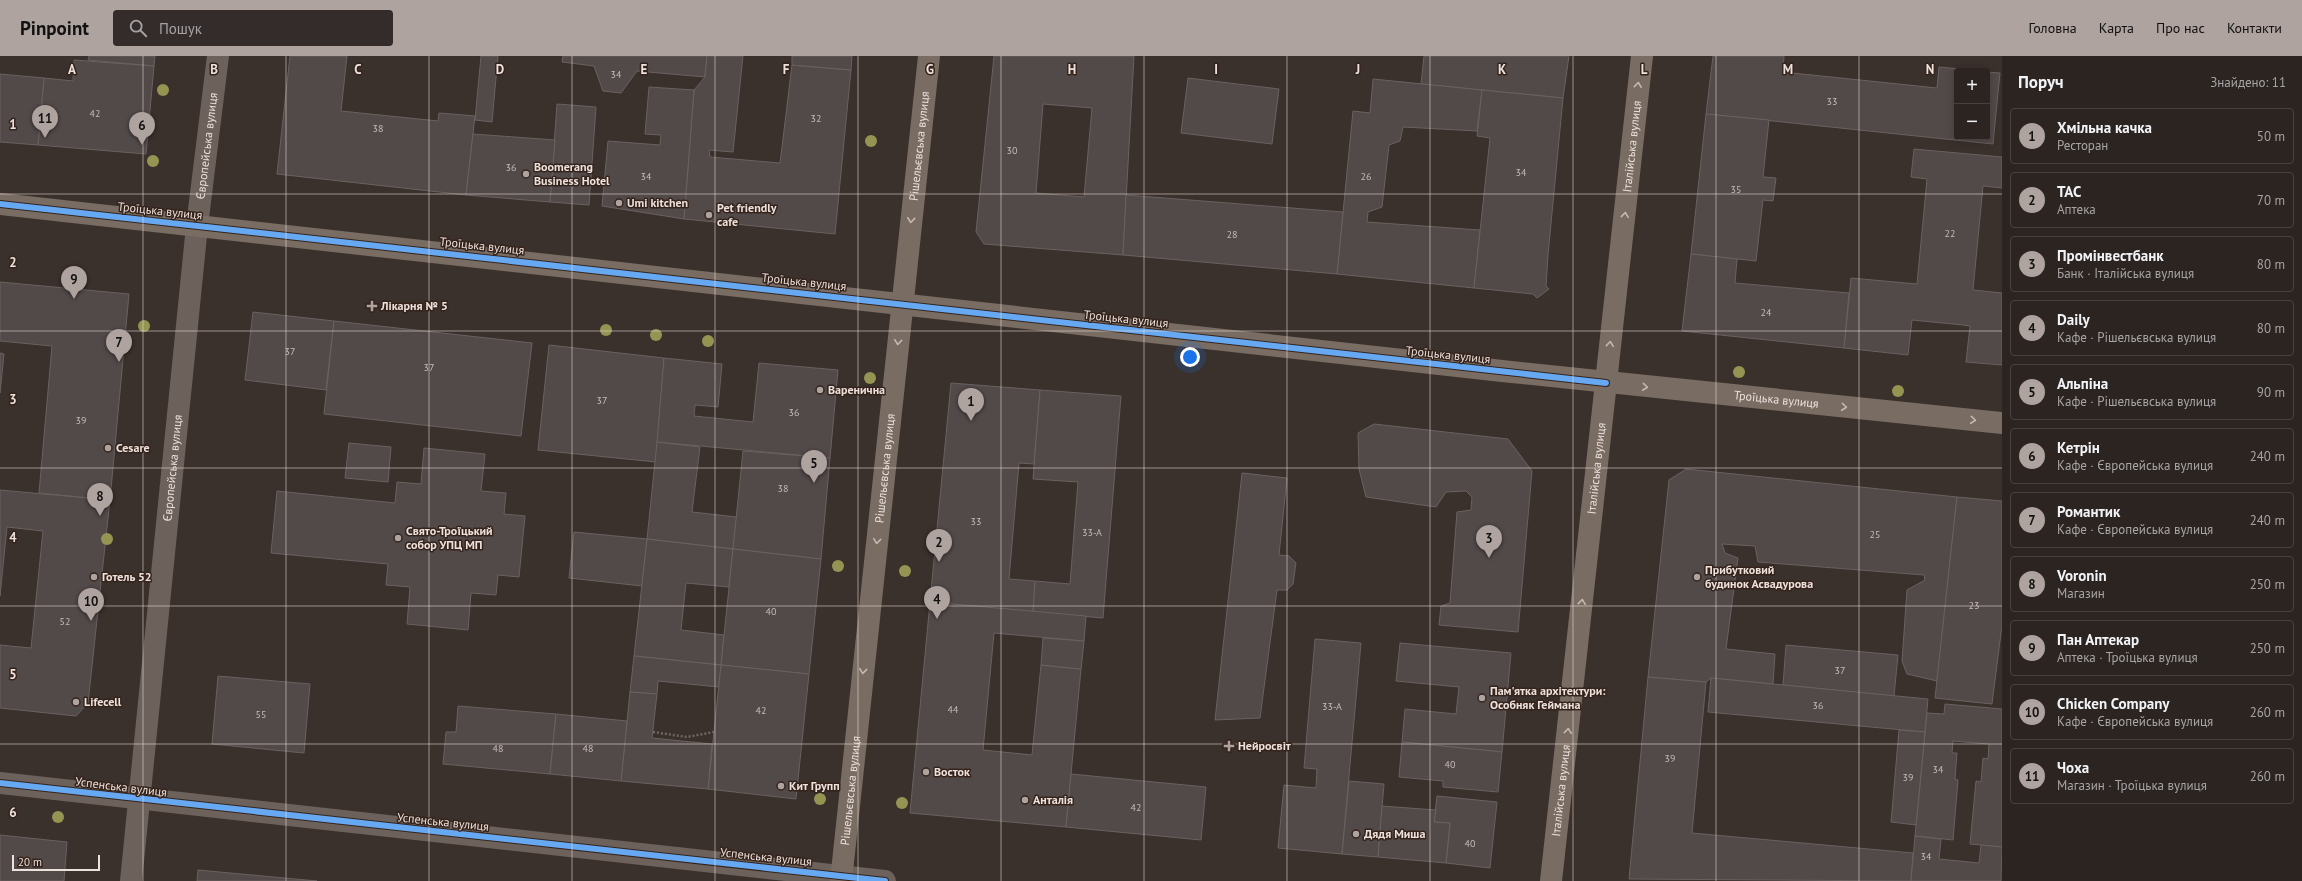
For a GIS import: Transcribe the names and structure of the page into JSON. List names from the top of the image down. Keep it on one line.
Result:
{"streets":{"main road":["Рішельєвська вулиця","Італійська вулиця","Троїцька вулиця"],"street":["Європейська вулиця","Успенська вулиця"]},"crossings":[["Європейська вулиця","Троїцька вулиця"],["Європейська вулиця","Успенська вулиця"],["Рішельєвська вулиця","Троїцька вулиця"],["Рішельєвська вулиця","Успенська вулиця"],["Італійська вулиця","Троїцька вулиця"]],"one_way":["Рішельєвська вулиця","Італійська вулиця"],"places":{"other":["Boomerang Business Hotel","Umi kitchen","Pet friendly cafe","Варенична","Cesare","Свято-Троїцький собор УПЦ МП","Готель 52","Прибутковий будинок Асвадурова","Пам'ятка архітектури: Особняк Геймана","Lifecell","Восток","Кит Групп","Анталія","Дядя Миша"],"health":["Лікарня № 5","Нейросвіт"]},"house_numbers":["34","33","42","32","38","30","36","34","34","26","35","22","28","24","37","37","37","36","39","38","33","33-А","25","23","40","52","37","36","33-А","44","42","55","48","48","39","40","34","39","42","40","34"],"scale_bar":"20 m","page":{"header":"Pinpoint","search":"Пошук","nav":["Головна","Карта","Про нас","Контакти"],"heading":["Поруч","Знайдено: 11"],"map_buttons":["+","−"],"pins":["11","6","9","7","1","5","8","3","2","4","10"],"list":[{"mark":"1","name":"Хмільна качка","note":"Ресторан","value":"50 m"},{"mark":"2","name":"ТАС","note":"Аптека","value":"70 m"},{"mark":"3","name":"Промінвестбанк","note":"Банк · Італійська вулиця","value":"80 m"},{"mark":"4","name":"Daily","note":"Кафе · Рішельєвська вулиця","value":"80 m"},{"mark":"5","name":"Альпіна","note":"Кафе · Рішельєвська вулиця","value":"90 m"},{"mark":"6","name":"Кетрін","note":"Кафе · Європейська вулиця","value":"240 m"},{"mark":"7","name":"Романтик","note":"Кафе · Європейська вулиця","value":"240 m"},{"mark":"8","name":"Voronin","note":"Магазин","value":"250 m"},{"mark":"9","name":"Пан Аптекар","note":"Аптека · Троїцька вулиця","value":"250 m"},{"mark":"10","name":"Chicken Company","note":"Кафе · Європейська вулиця","value":"260 m"},{"mark":"11","name":"Чоха","note":"Магазин · Троїцька вулиця","value":"260 m"}],"scale":"20 m"},"grid":{"columns":["A","B","C","D","E","F","G","H","I","J","K","L","M","N"],"rows":["1","2","3","4","5","6"]}}
